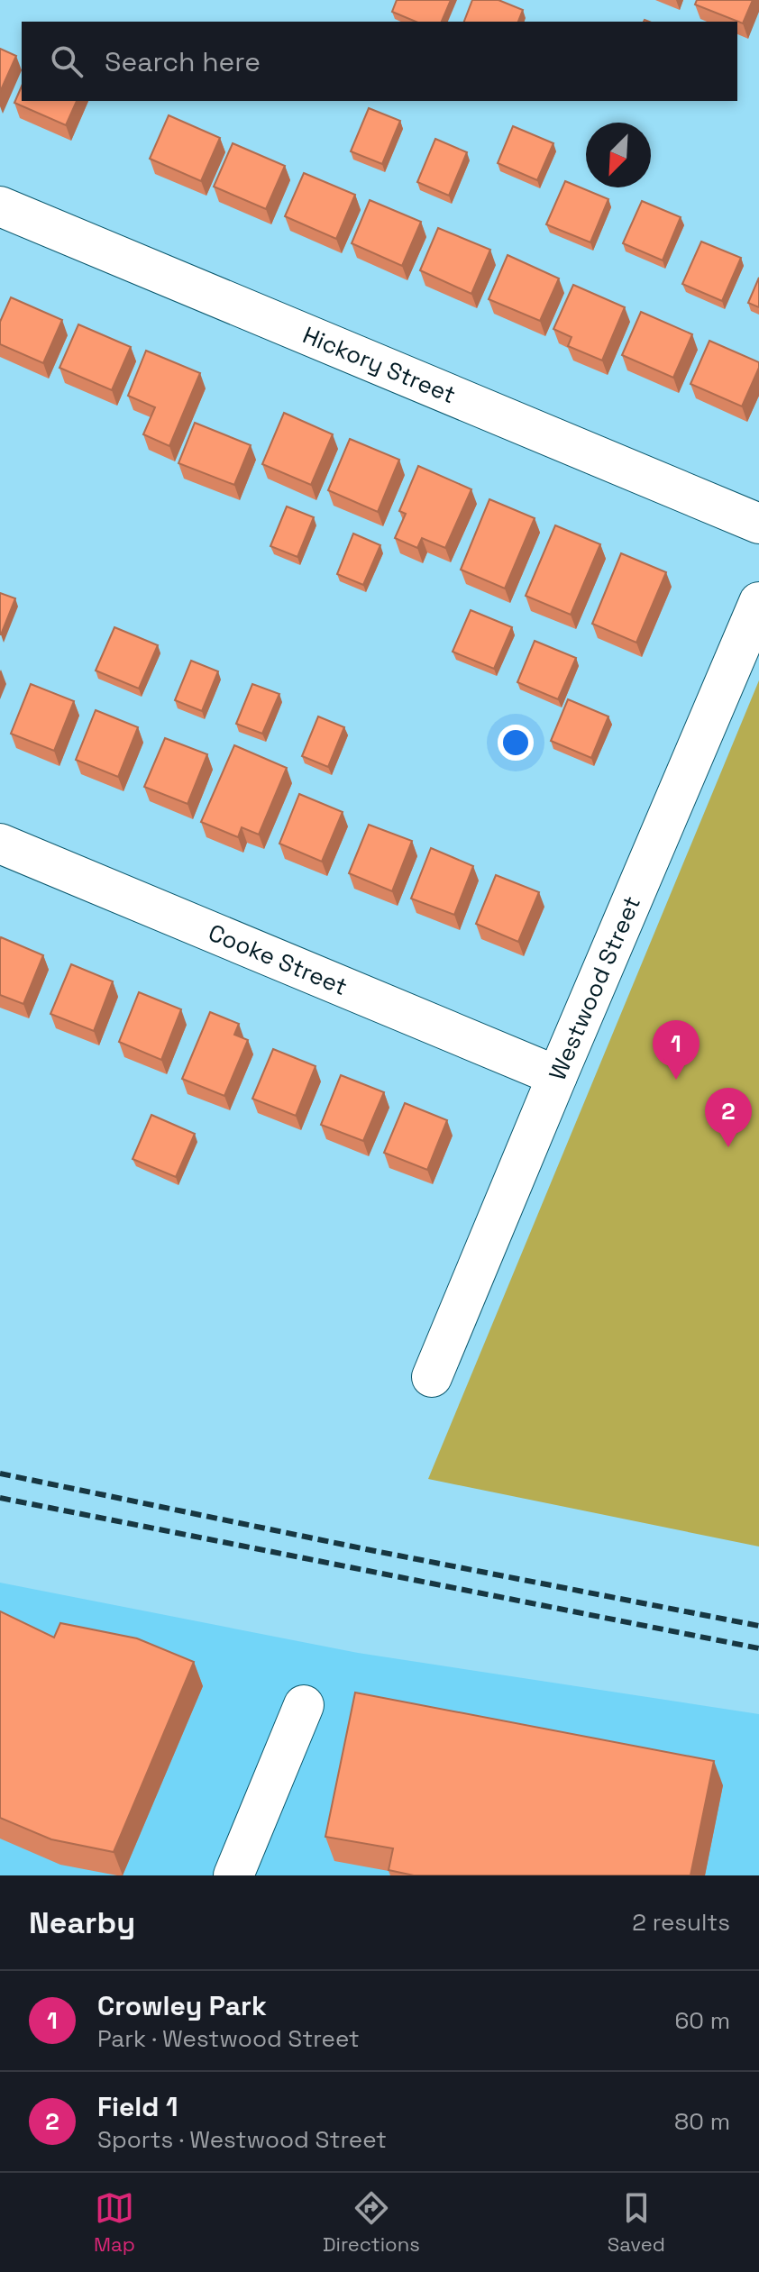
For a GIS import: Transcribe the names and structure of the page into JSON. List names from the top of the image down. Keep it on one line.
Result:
{"streets":{"street":["Hickory Street","Cooke Street","Westwood Street"]},"crossings":[["Cooke Street","Westwood Street"]],"north":"bottom left","page":{"search":"Search here","pins":["1","2"],"heading":["Nearby","2 results"],"list":[{"mark":"1","name":"Crowley Park","note":"Park · Westwood Street","value":"60 m"},{"mark":"2","name":"Field 1","note":"Sports · Westwood Street","value":"80 m"}],"nav":["Map","Directions","Saved"]}}
